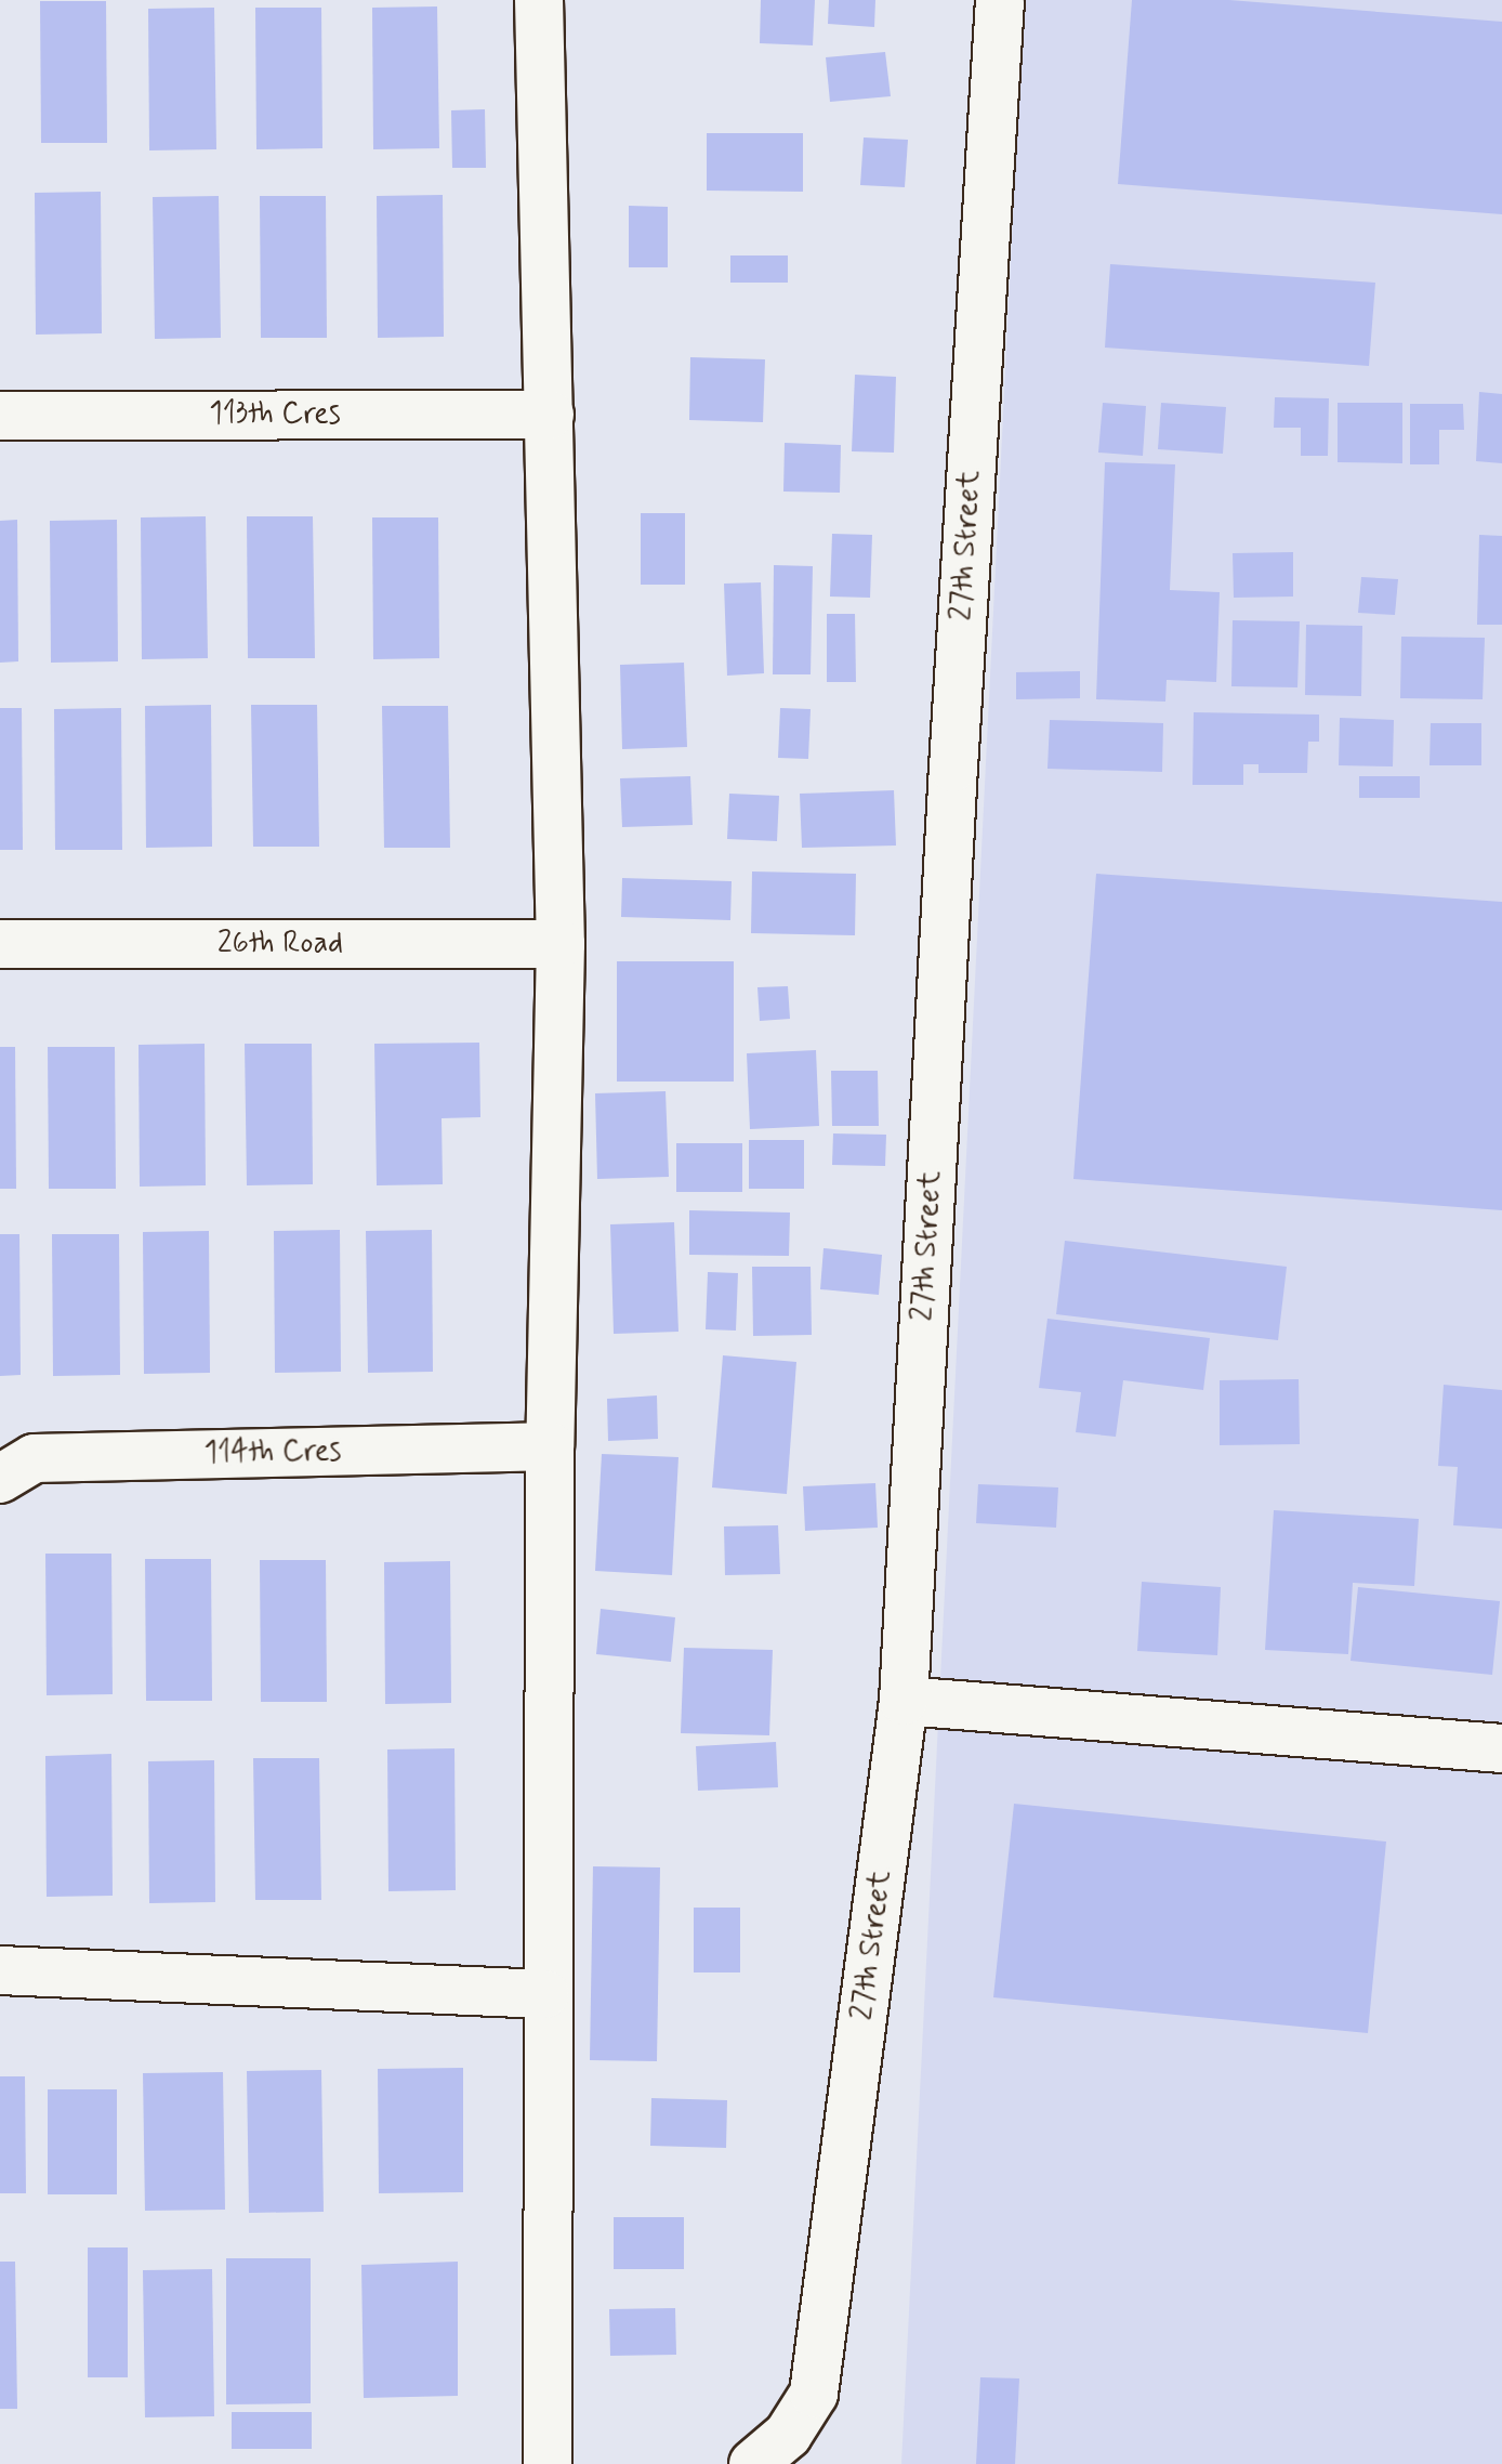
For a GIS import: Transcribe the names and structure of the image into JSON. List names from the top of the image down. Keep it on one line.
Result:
{"streets":{"street":["113th Cres","27th Street","26th Road","114th Cres"]}}
